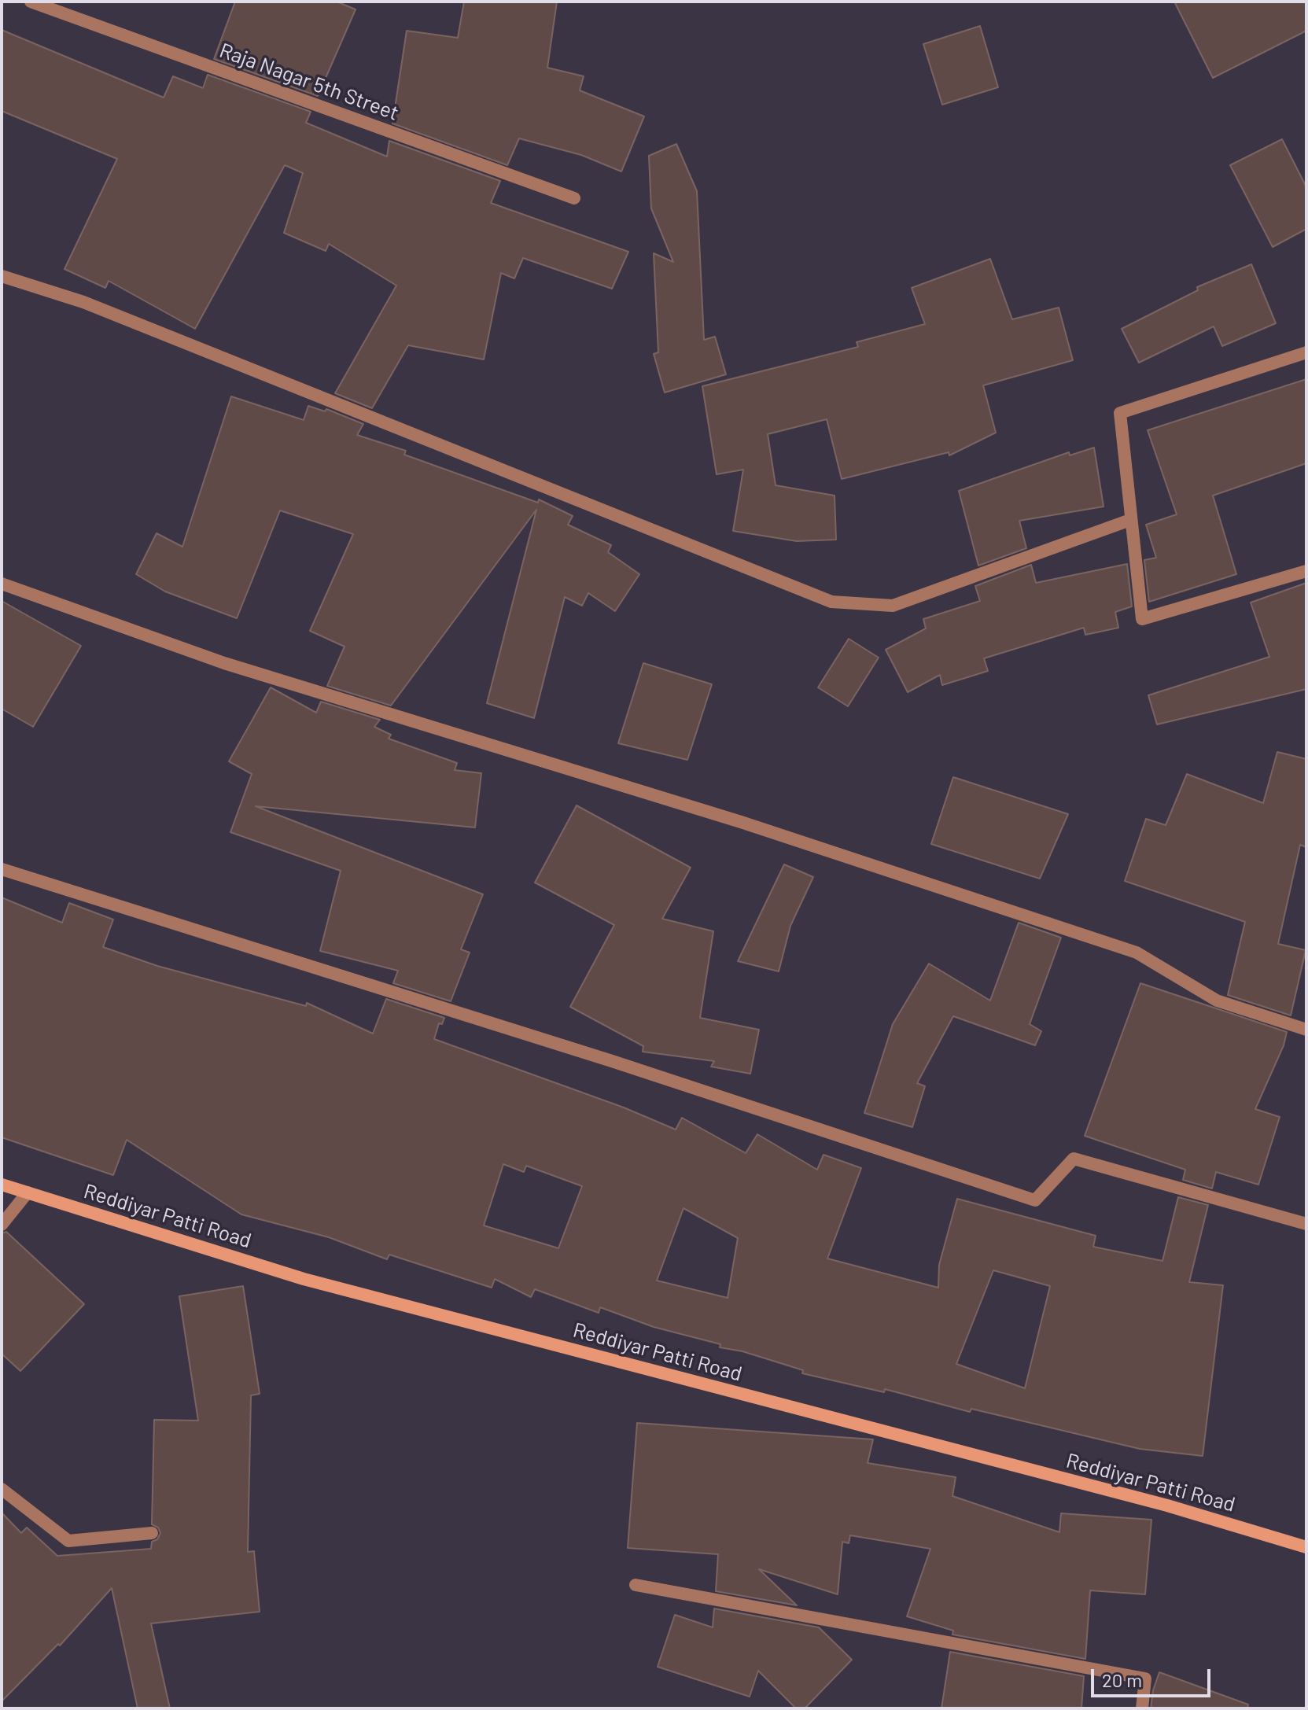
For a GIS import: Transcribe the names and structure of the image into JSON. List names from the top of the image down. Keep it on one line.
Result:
{"streets":{"street":["Raja Nagar 5th Street","Reddiyar Patti Road"]},"scale_bar":"20 m"}
